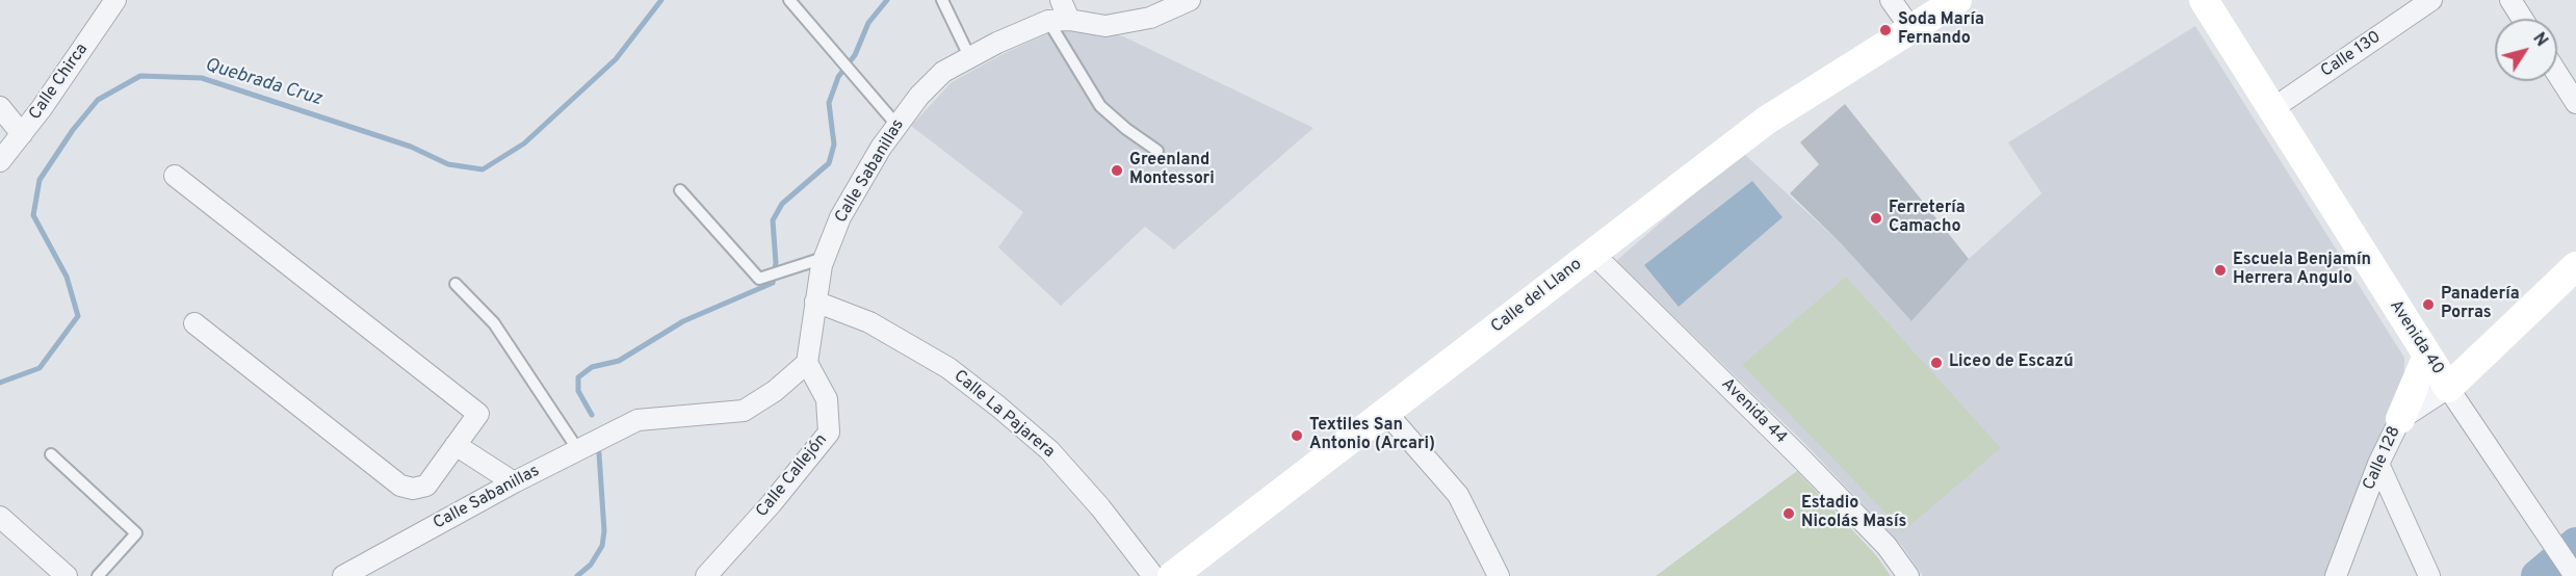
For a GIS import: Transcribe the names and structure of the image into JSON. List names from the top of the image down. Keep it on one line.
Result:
{"streets":{"main road":["Calle del Llano","Avenida 40","Calle 128"],"street":["Calle 130","Calle Chirca","Calle Sabanillas","Avenida 44","Calle La Pajarera","Calle Callejón"]},"crossings":[["Calle 130","Avenida 40"],["Calle Sabanillas","Calle La Pajarera"],["Calle Sabanillas","Calle Callejón"],["Calle del Llano","Avenida 44"],["Avenida 40","Calle 128"]],"water":["Quebrada Cruz"],"places":["Soda María Fernando","Greenland Montessori","Ferretería Camacho","Escuela Benjamín Herrera Angulo","Panadería Porras","Liceo de Escazú","Textiles San Antonio (Arcari)","Estadio Nicolás Masís"],"north":"top right"}
